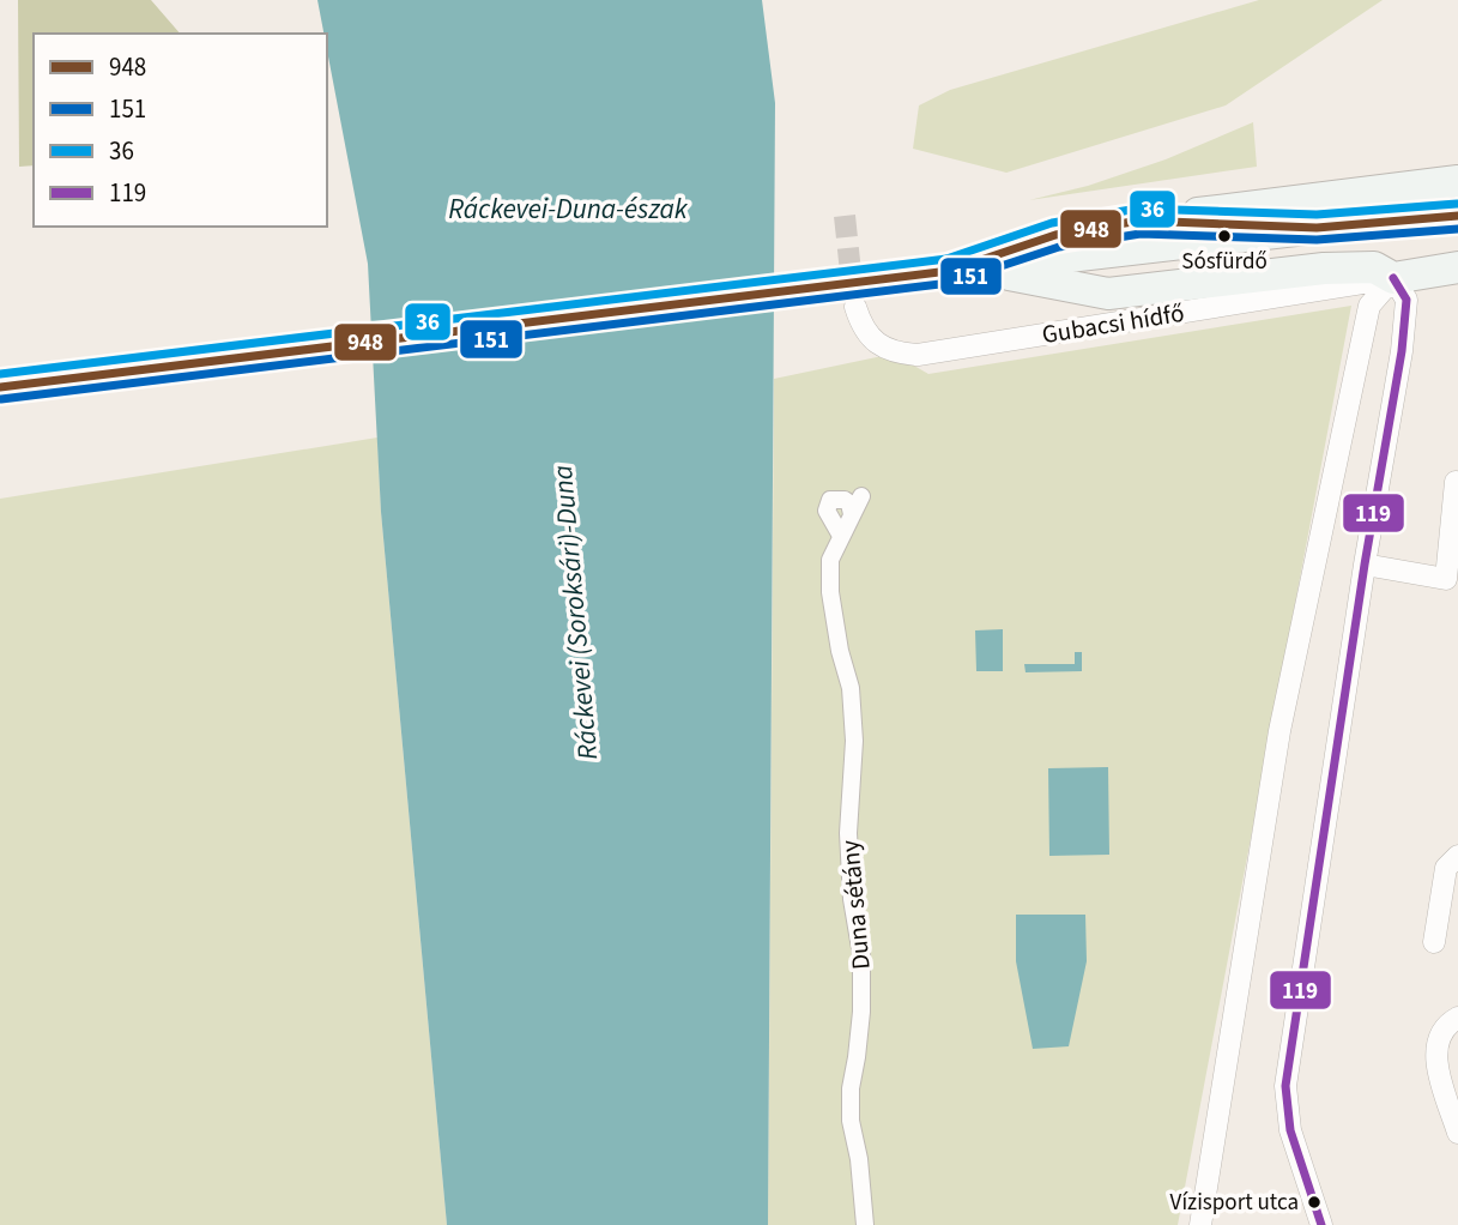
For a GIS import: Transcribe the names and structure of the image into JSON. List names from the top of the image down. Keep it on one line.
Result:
{"streets":{"street":["Gubacsi hídfő","Duna sétány"]},"water":["Ráckevei-Duna-észak","Ráckevei (Soroksári)-Duna"],"places":["Sósfürdő","Vízisport utca"],"lines":["transit line 36","transit line 948","transit line 151","transit line 119"],"legend":["948","151","36","119"]}
